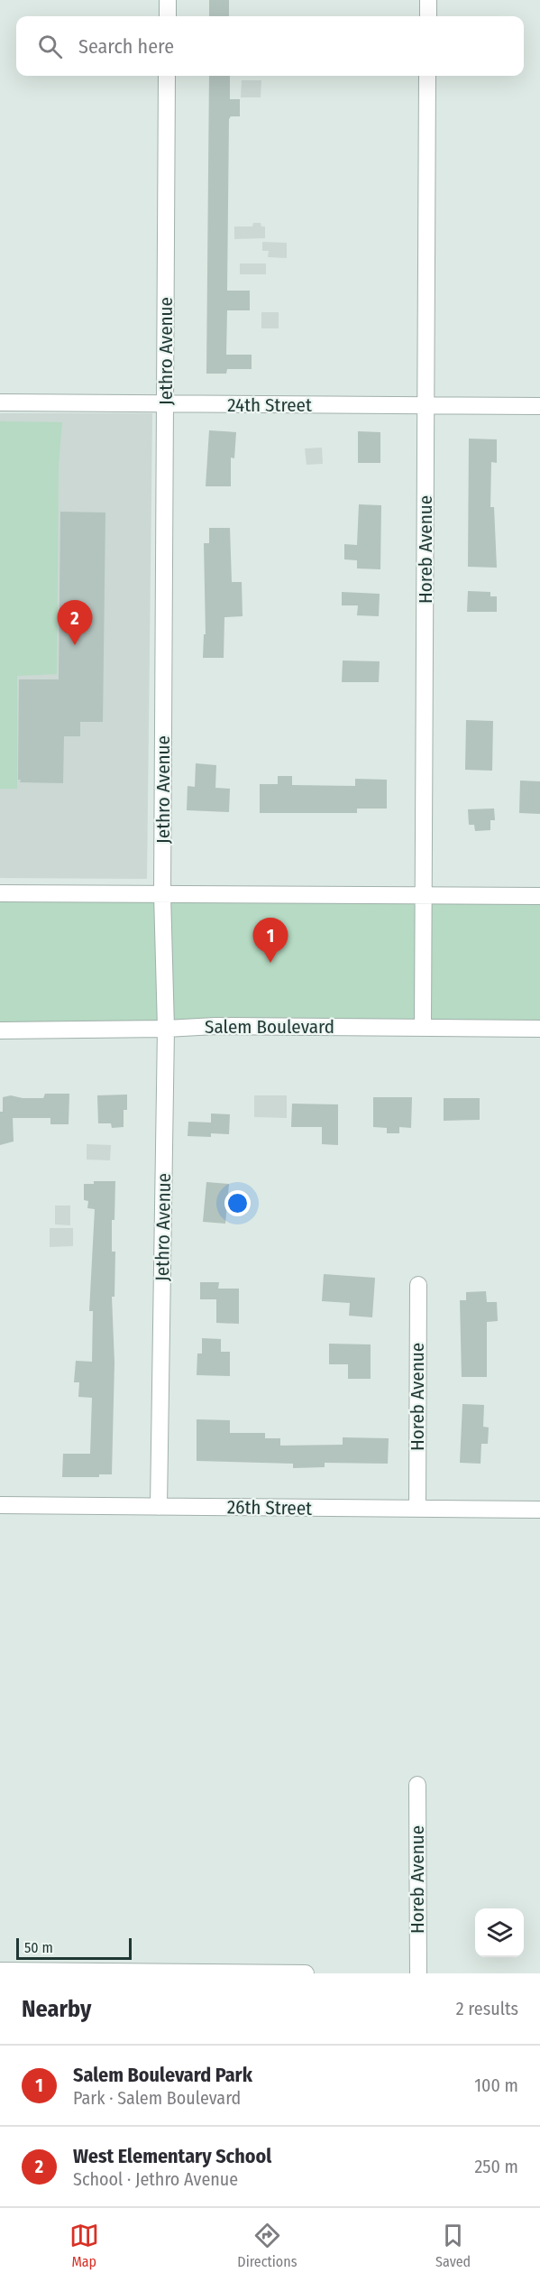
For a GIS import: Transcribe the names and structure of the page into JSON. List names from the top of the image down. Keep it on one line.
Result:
{"streets":{"street":["Jethro Avenue","24th Street","Horeb Avenue","Salem Boulevard","26th Street"]},"crossings":[["Jethro Avenue","24th Street"],["Jethro Avenue","Salem Boulevard"],["Jethro Avenue","26th Street"],["24th Street","Horeb Avenue"],["Horeb Avenue","Salem Boulevard"],["Horeb Avenue","26th Street"]],"scale_bar":"50 m","page":{"search":"Search here","pins":["2","1"],"scale":"50 m","heading":["Nearby","2 results"],"list":[{"mark":"1","name":"Salem Boulevard Park","note":"Park · Salem Boulevard","value":"100 m"},{"mark":"2","name":"West Elementary School","note":"School · Jethro Avenue","value":"250 m"}],"nav":["Map","Directions","Saved"]}}
